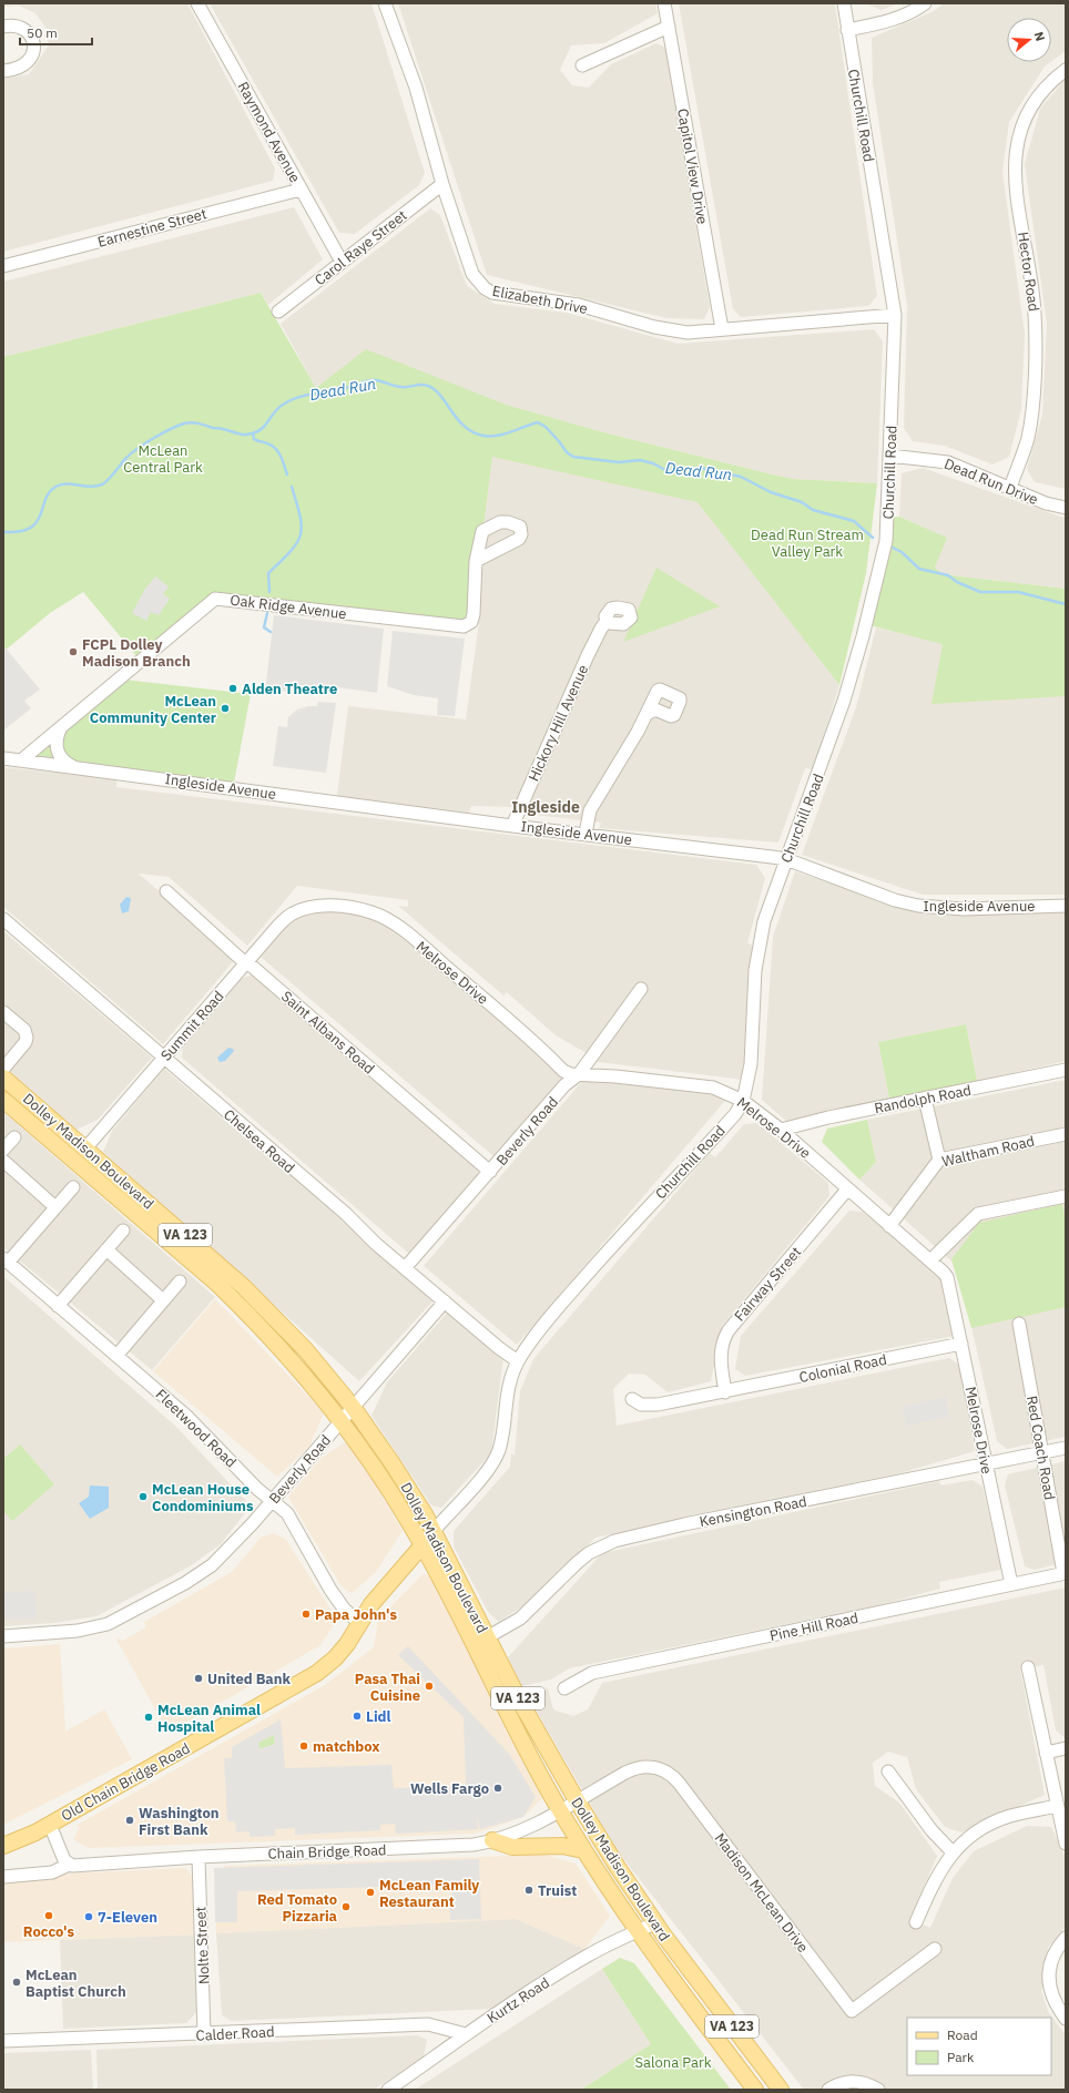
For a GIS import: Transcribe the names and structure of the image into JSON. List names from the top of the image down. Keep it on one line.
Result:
{"streets":{"main road":["Dolley Madison Boulevard","VA 123","Old Chain Bridge Road"],"street":["Churchill Road","Raymond Avenue","Capitol View Drive","Earnestine Street","Carol Raye Street","Hector Road","Elizabeth Drive","Dead Run Drive","Oak Ridge Avenue","Hickory Hill Avenue","Ingleside Avenue","Melrose Drive","Summit Road","Saint Albans Road","Randolph Road","Beverly Road","Chelsea Road","Waltham Road","Fairway Street","Colonial Road","Fleetwood Road","Red Coach Road","Kensington Road","Pine Hill Road","Chain Bridge Road","Madison McLean Drive","Nolte Street","Kurtz Road","Calder Road"]},"crossings":[["Churchill Road","Elizabeth Drive"],["Churchill Road","Dead Run Drive"],["Churchill Road","Ingleside Avenue"],["Churchill Road","Melrose Drive"],["Churchill Road","Chelsea Road"],["Churchill Road","Dolley Madison Boulevard"],["Churchill Road","Old Chain Bridge Road"],["Raymond Avenue","Earnestine Street"],["Raymond Avenue","Carol Raye Street"],["Capitol View Drive","Elizabeth Drive"],["Carol Raye Street","Elizabeth Drive"],["Hector Road","Dead Run Drive"],["Oak Ridge Avenue","Ingleside Avenue"],["Hickory Hill Avenue","Ingleside Avenue"],["Melrose Drive","Summit Road"],["Melrose Drive","Randolph Road"],["Melrose Drive","Beverly Road"],["Melrose Drive","Waltham Road"],["Melrose Drive","Fairway Street"],["Melrose Drive","Colonial Road"],["Melrose Drive","Kensington Road"],["Melrose Drive","Pine Hill Road"],["Summit Road","Saint Albans Road"],["Summit Road","Chelsea Road"],["Summit Road","Dolley Madison Boulevard"],["Saint Albans Road","Beverly Road"],["Beverly Road","Chelsea Road"],["Beverly Road","Dolley Madison Boulevard"],["Beverly Road","Fleetwood Road"],["Dolley Madison Boulevard","Kensington Road"],["Dolley Madison Boulevard","Old Chain Bridge Road"],["Dolley Madison Boulevard","Chain Bridge Road"],["Dolley Madison Boulevard","Madison McLean Drive"],["Dolley Madison Boulevard","Kurtz Road"],["Fairway Street","Colonial Road"],["Fleetwood Road","Old Chain Bridge Road"],["Red Coach Road","Kensington Road"],["Red Coach Road","Pine Hill Road"],["Chain Bridge Road","Madison McLean Drive"],["Chain Bridge Road","Nolte Street"],["Nolte Street","Calder Road"],["Kurtz Road","Calder Road"]],"districts":["Ingleside"],"water":["Dead Run"],"parks":["McLean Central Park","Dead Run Stream Valley Park","Salona Park"],"places":["FCPL Dolley Madison Branch","Alden Theatre","McLean Community Center","McLean House Condominiums","Papa John's","United Bank","Pasa Thai Cuisine","Lidl","McLean Animal Hospital","matchbox","Wells Fargo","Washington First Bank","Truist","McLean Family Restaurant","Red Tomato Pizzaria","Rocco's","7-Eleven","McLean Baptist Church"],"legend":["Road","Park"],"scale_bar":"50 m","north":"right"}
